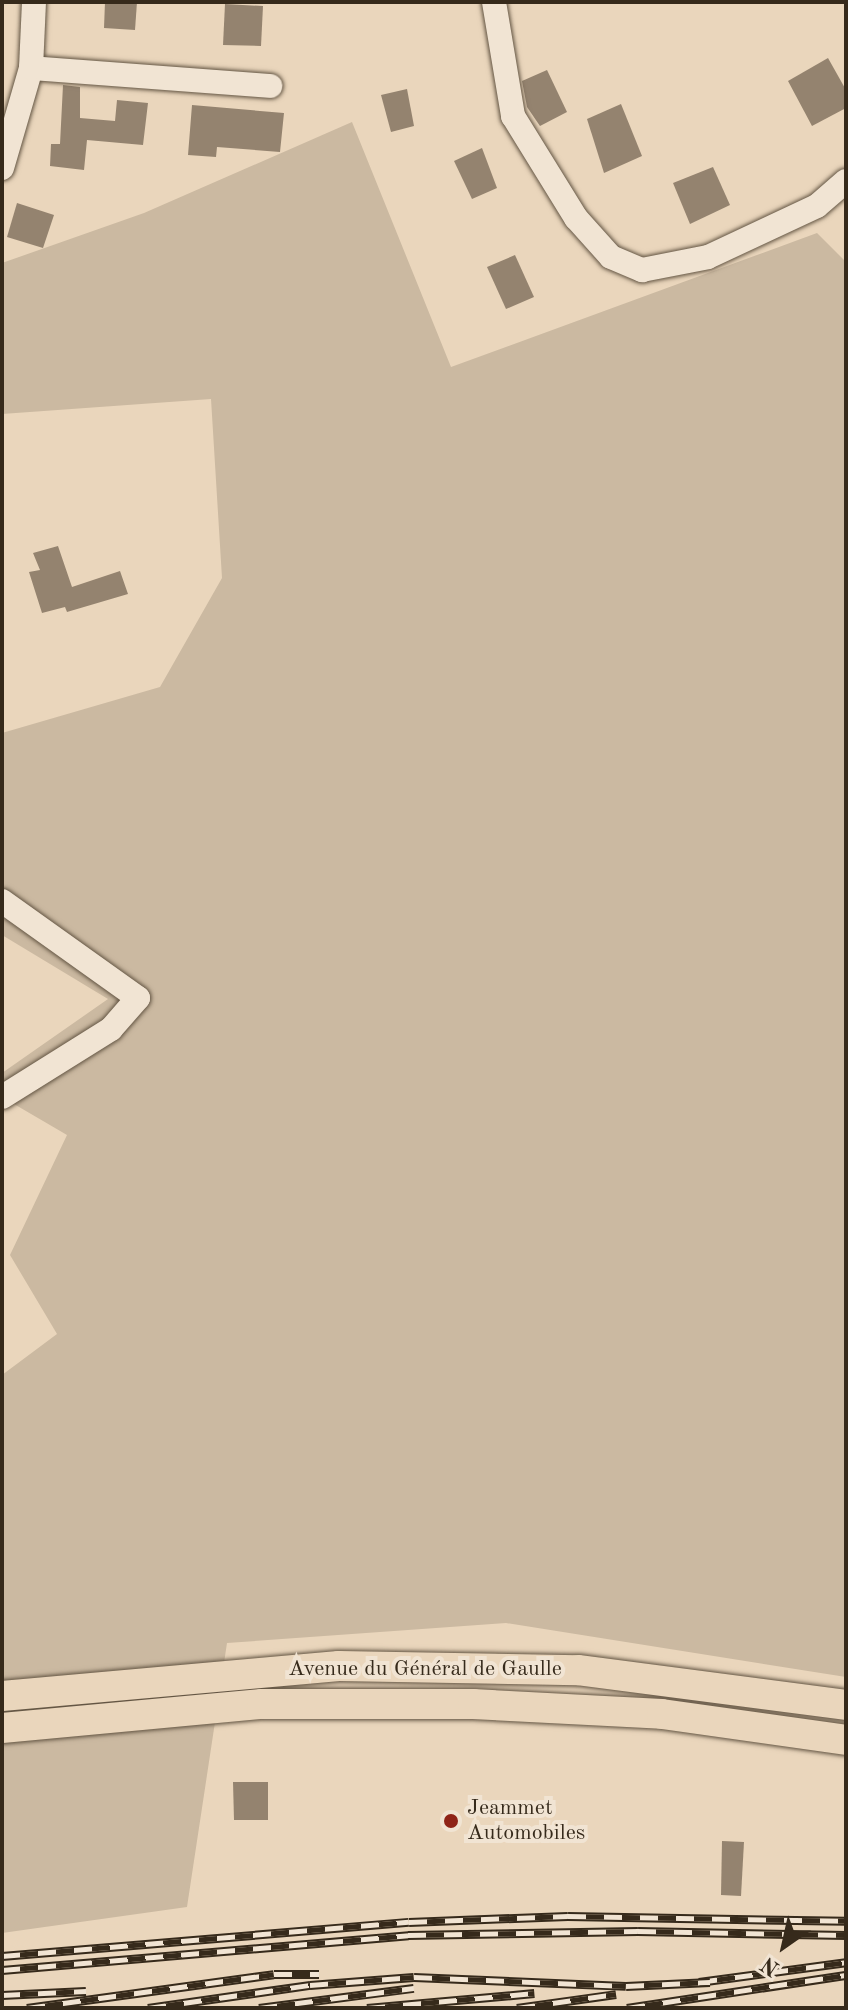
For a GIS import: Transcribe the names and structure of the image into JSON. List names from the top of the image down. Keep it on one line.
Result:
{"streets":{"main road":["Avenue du Général de Gaulle"]},"places":["Jeammet Automobiles"],"north":"bottom left"}
